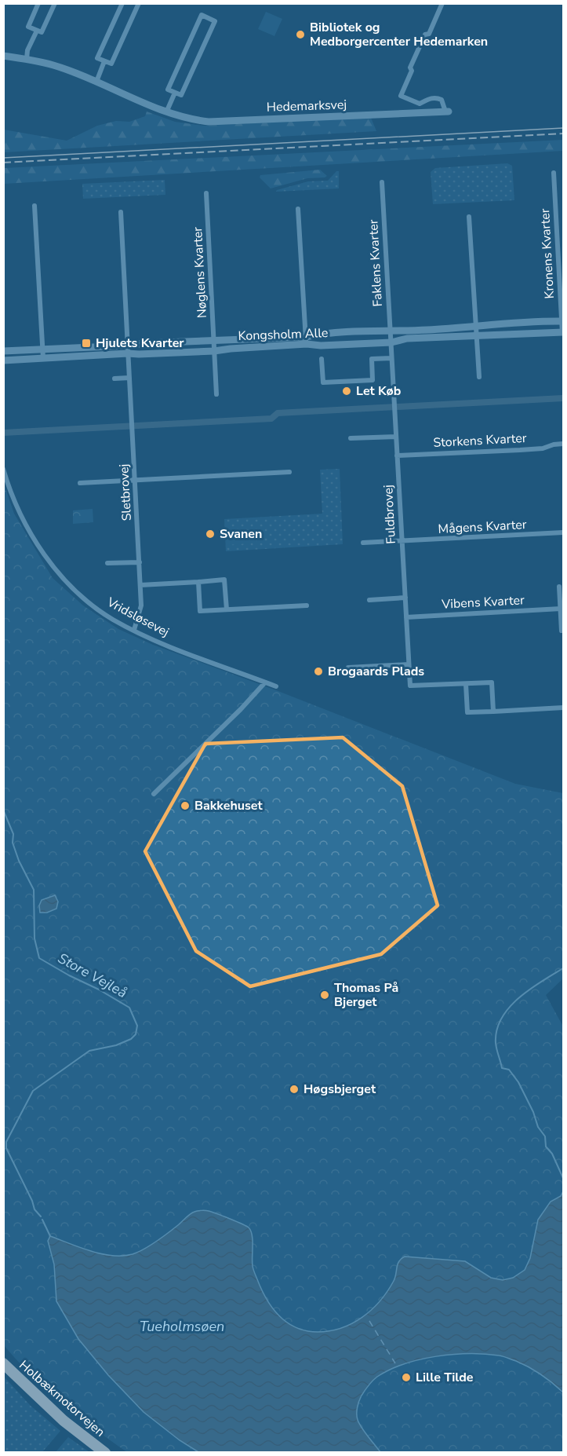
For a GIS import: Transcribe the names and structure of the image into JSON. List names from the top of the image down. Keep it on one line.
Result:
{"streets":{"highway":["Holbækmotorvejen"],"street":["Hedemarksvej","Kronens Kvarter","Faklens Kvarter","Nøglens Kvarter","Kongsholm Alle","Storkens Kvarter","Sletbrovej","Fuldbrovej","Mågens Kvarter","Vibens Kvarter","Vridsløsevej"]},"crossings":[["Kronens Kvarter","Kongsholm Alle"],["Faklens Kvarter","Kongsholm Alle"],["Faklens Kvarter","Fuldbrovej"],["Nøglens Kvarter","Kongsholm Alle"],["Kongsholm Alle","Sletbrovej"],["Kongsholm Alle","Fuldbrovej"],["Storkens Kvarter","Fuldbrovej"],["Sletbrovej","Vridsløsevej"],["Fuldbrovej","Mågens Kvarter"],["Fuldbrovej","Vibens Kvarter"]],"water":["Store Vejleå","Tueholmsøen"],"places":{"other":["Bibliotek og Medborgercenter Hedemarken","Let Køb","Svanen","Brogaards Plads","Bakkehuset","Thomas På Bjerget","Høgsbjerget","Lille Tilde"],"transit":["Hjulets Kvarter"]}}
